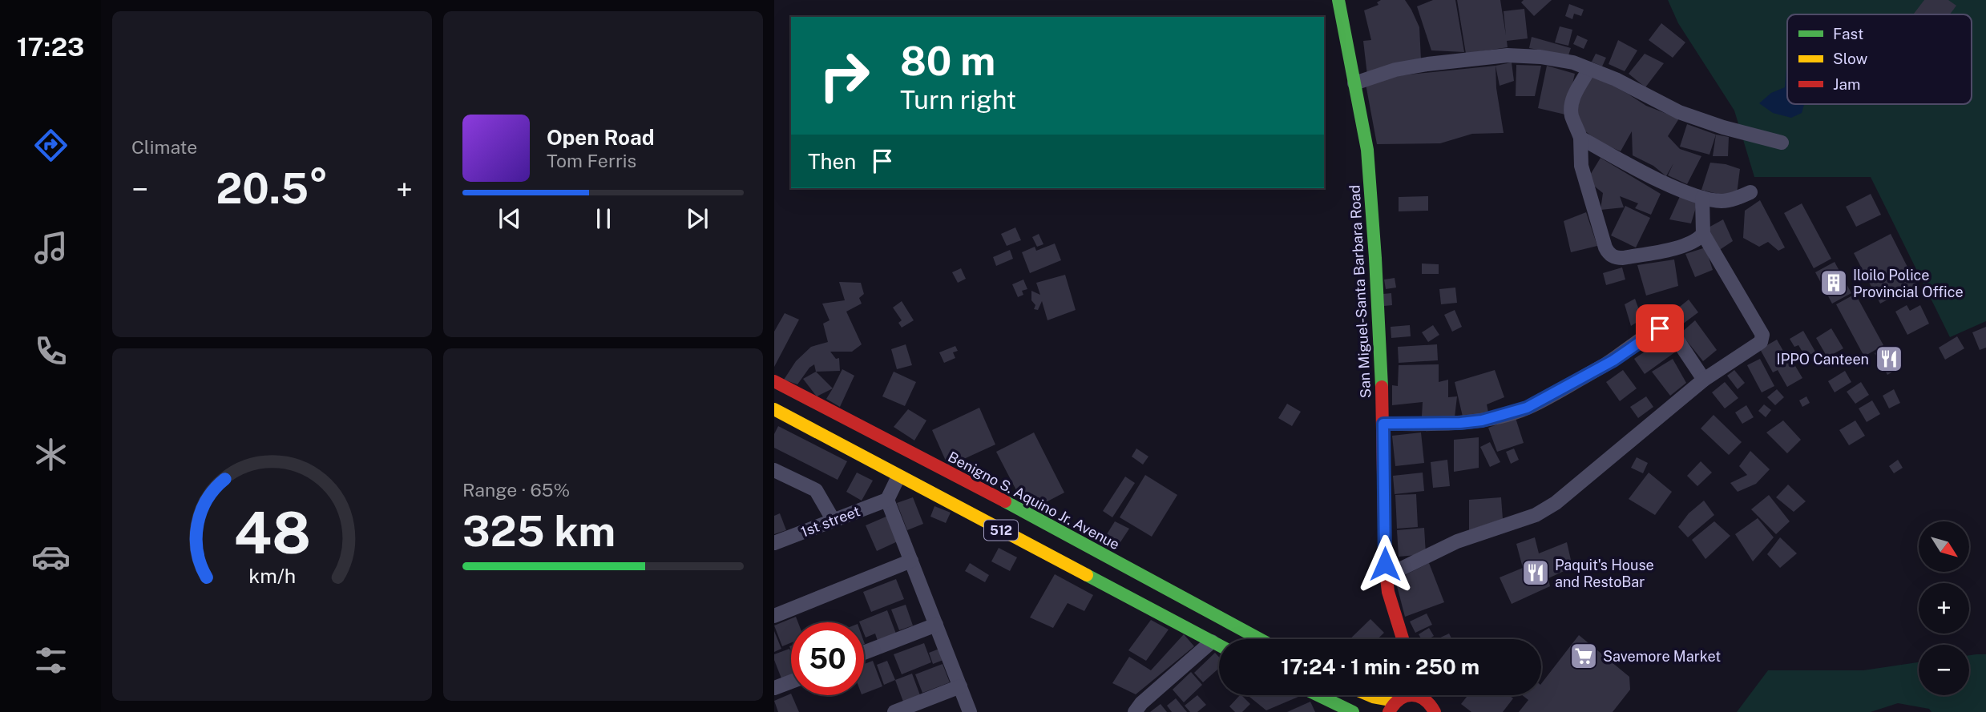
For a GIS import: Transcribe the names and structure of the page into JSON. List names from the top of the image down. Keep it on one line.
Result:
{"streets":{"main road":["San Miguel-Santa Barbara Road","Benigno S. Aquino Jr. Avenue","512"],"street":["1st street"]},"places":{"building":["Iloilo Police Provincial Office"],"restaurant":["IPPO Canteen","Paquit's House and RestoBar"],"supermarket":["Savemore Market"]},"legend":["Fast","Slow","Jam"],"north":"bottom right","page":{"tabs":"17:23","tile":["Climate",["Range · 65%","325 km"]],"turn":["80 m","Turn right"],"song":["Open Road","Tom Ferris"],"then":"Then","heat":["−","20.5°","+"],"map_buttons":["+","−"],"limit":"50","trip":"17:24 · 1 min · 250 m","gauge":["48","km/h"]}}
